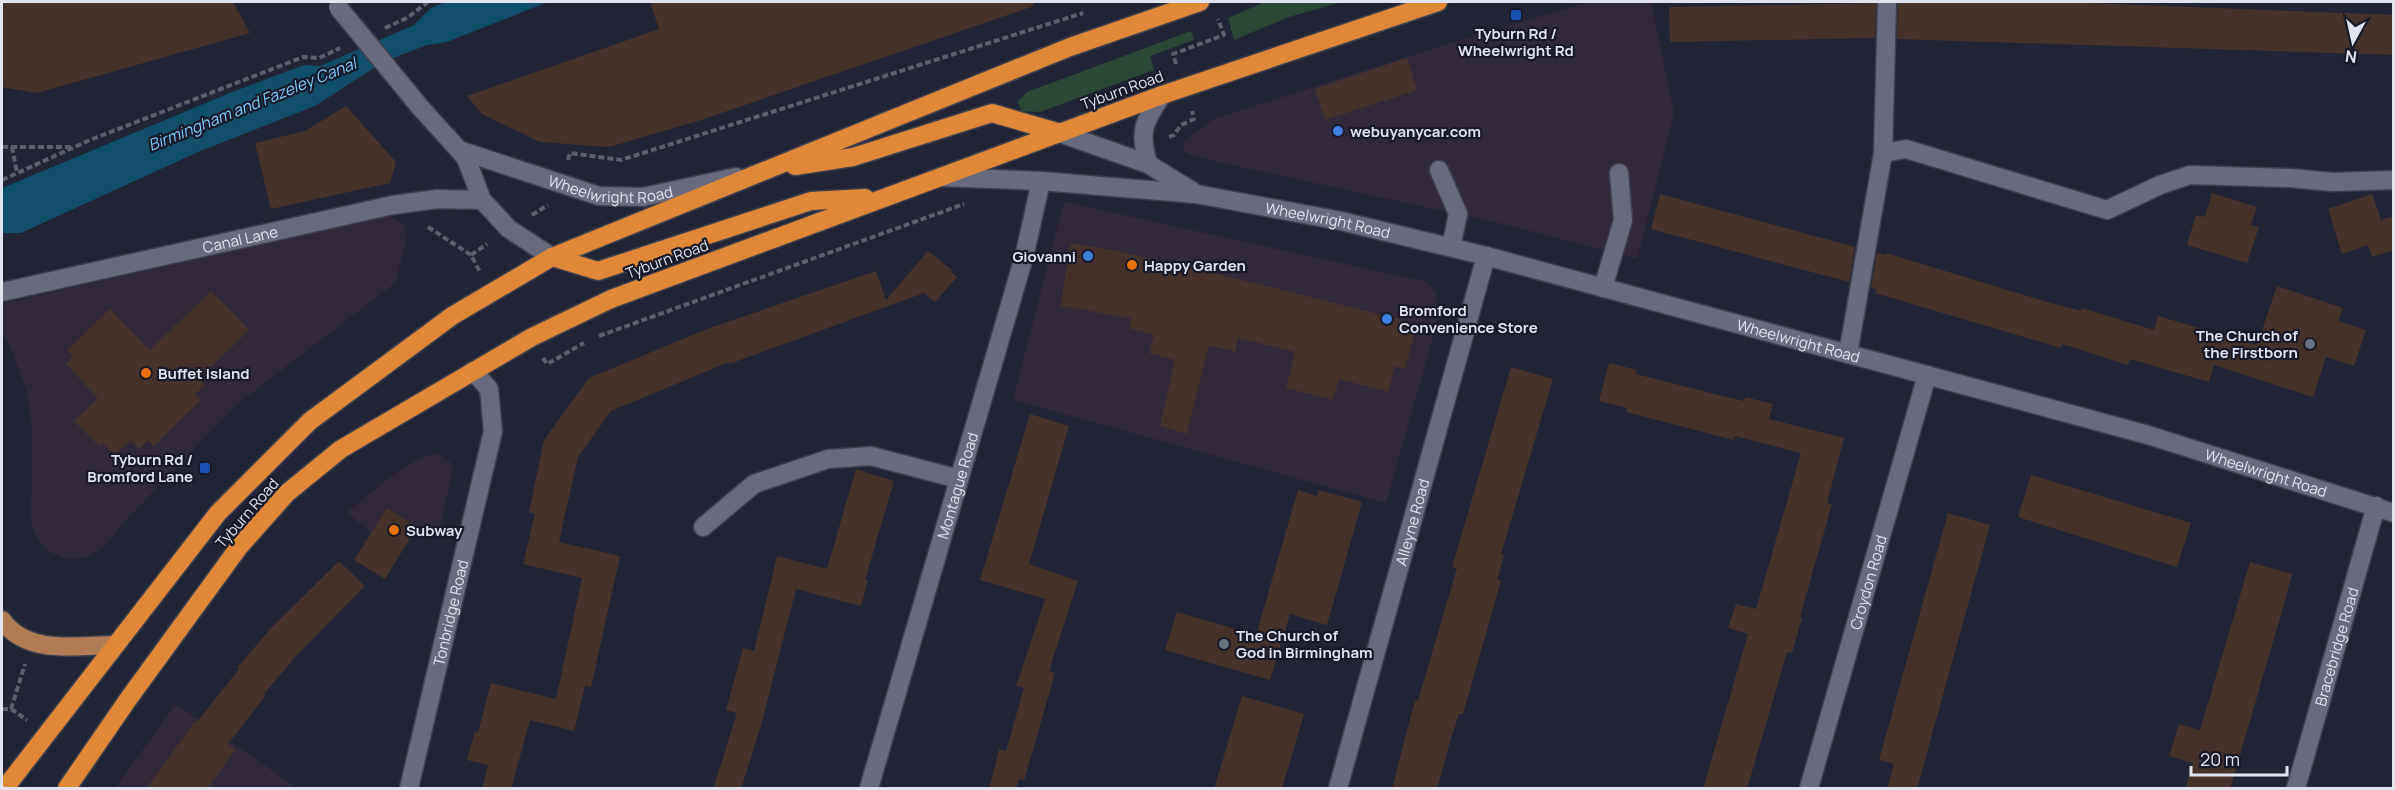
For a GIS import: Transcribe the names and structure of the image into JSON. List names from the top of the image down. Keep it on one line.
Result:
{"streets":{"highway":["Tyburn Road"],"street":["Wheelwright Road","Canal Lane","Montague Road","Alleyne Road","Croydon Road","Tonbridge Road","Bracebridge Road"]},"crossings":[["Tyburn Road","Wheelwright Road"],["Tyburn Road","Tonbridge Road"],["Wheelwright Road","Canal Lane"],["Wheelwright Road","Montague Road"],["Wheelwright Road","Alleyne Road"],["Wheelwright Road","Croydon Road"],["Wheelwright Road","Bracebridge Road"]],"water":["Birmingham and Fazeley Canal"],"places":{"transit":["Tyburn Rd / Wheelwright Rd","Tyburn Rd / Bromford Lane"],"other":["webuyanycar.com","Giovanni","Happy Garden","Bromford Convenience Store","The Church of the Firstborn","Buffet Island","Subway","The Church of God in Birmingham"]},"scale_bar":"20 m","north":"bottom"}
